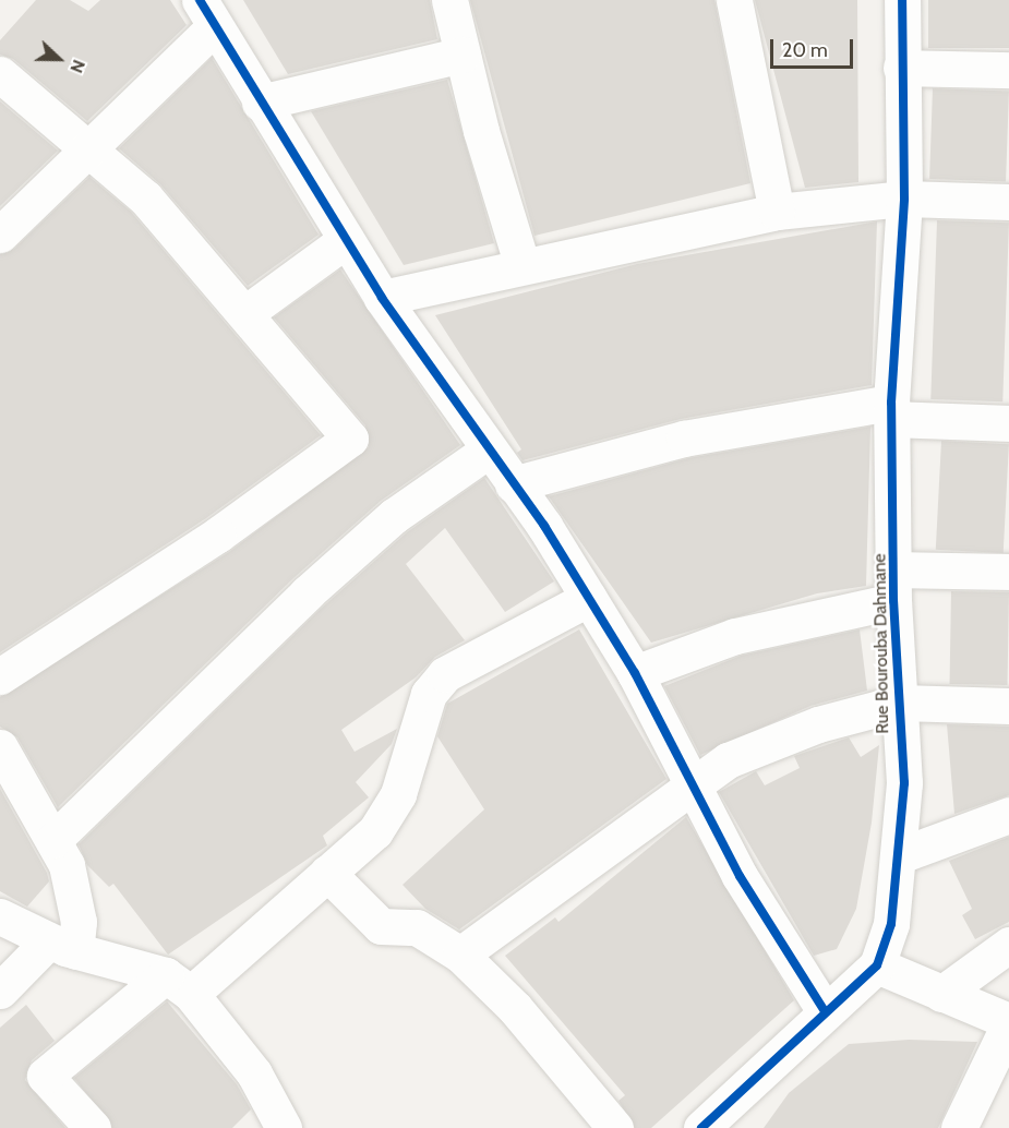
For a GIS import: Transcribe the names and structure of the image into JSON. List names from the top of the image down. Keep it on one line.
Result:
{"streets":{"street":["Rue Bourouba Dahmane"]},"scale_bar":"20 m","north":"right"}
